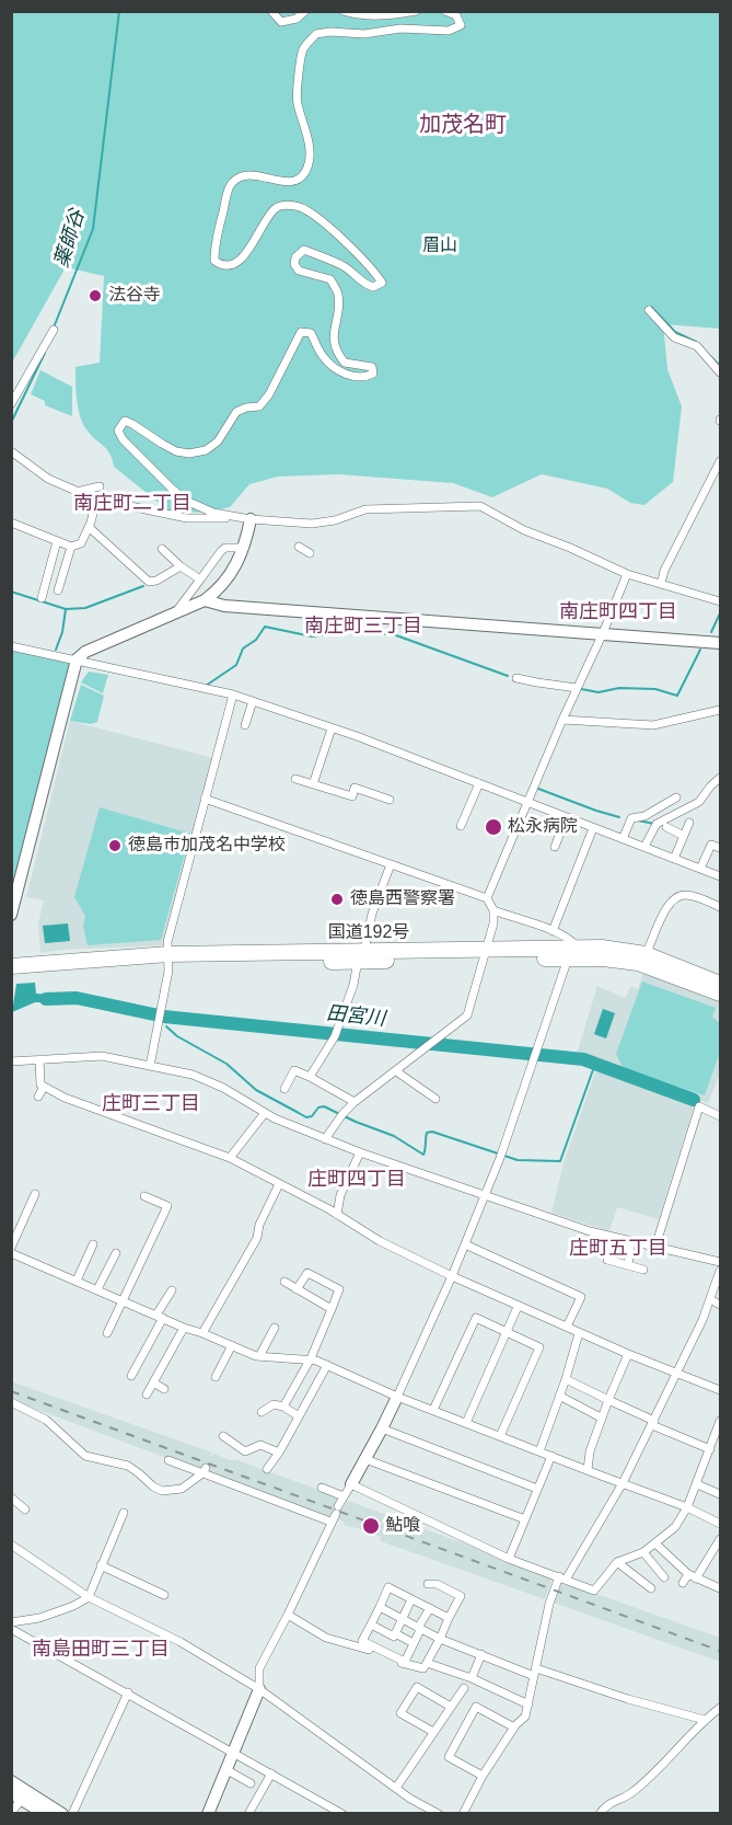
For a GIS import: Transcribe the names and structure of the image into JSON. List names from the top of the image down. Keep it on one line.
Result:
{"streets":{"highway":["国道192号"]},"districts":["加茂名町","南庄町二丁目","南庄町四丁目","南庄町三丁目","庄町三丁目","庄町四丁目","庄町五丁目","南島田町三丁目"],"water":["薬師谷","田宮川"],"parks":["眉山"],"places":["法谷寺","松永病院","徳島市加茂名中学校","徳島西警察署","鮎喰"]}
